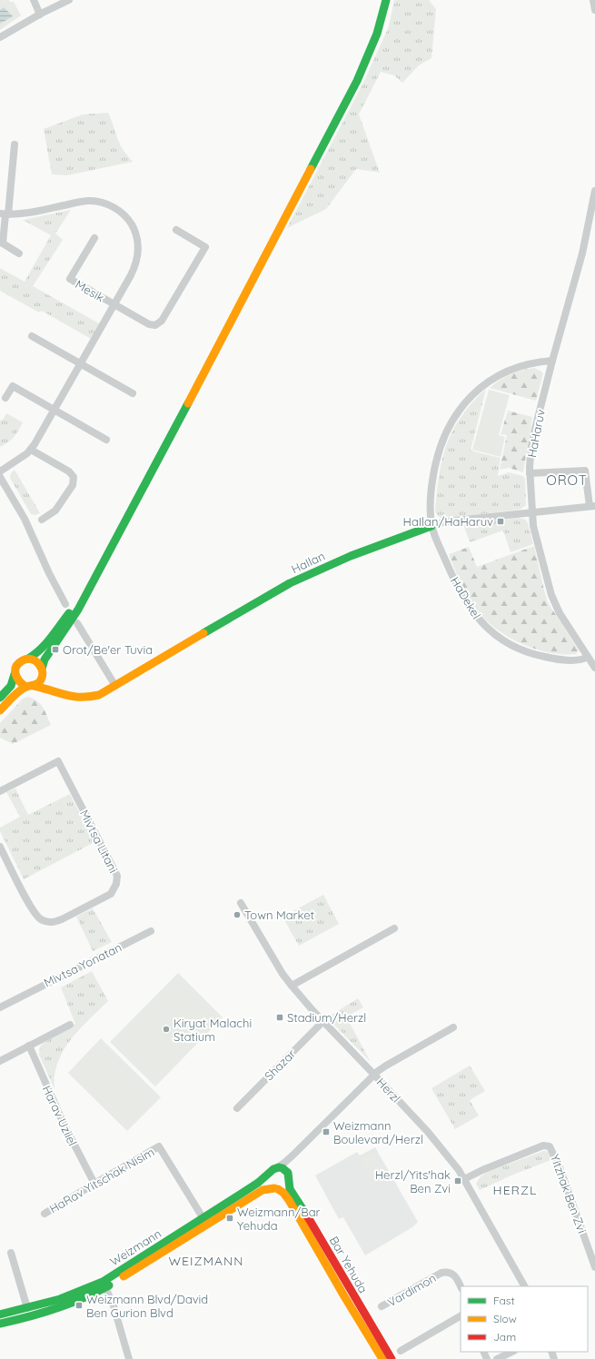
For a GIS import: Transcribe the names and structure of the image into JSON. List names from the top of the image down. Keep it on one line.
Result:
{"streets":{"street":["Mesik","HaHaruv","HaIlan","HaDekel","Mivtsa Litani","Mivtsa Yonatan","Shazar","Herzl","Harav Uziiel","HaRav Yitschak Nisim","Yitzhak Ben Zvi","Weizmann","Bar Yehuda","Vardimon"]},"crossings":[["HaHaruv","HaIlan"],["HaHaruv","HaDekel"],["HaIlan","HaDekel"],["Shazar","Herzl"],["Herzl","Yitzhak Ben Zvi"],["Herzl","Weizmann"],["Harav Uziiel","HaRav Yitschak Nisim"],["HaRav Yitschak Nisim","Weizmann"],["Weizmann","Bar Yehuda"]],"districts":["OROT","HERZL","WEIZMANN"],"places":{"transit":["HaIlan/HaHaruv","Orot/Be'er Tuvia","Stadium/Herzl","Weizmann Boulevard/Herzl","Herzl/Yits'hak Ben Zvi","Weizmann/Bar Yehuda","Weizmann Blvd/David Ben Gurion Blvd"],"other":["Town Market","Kiryat Malachi Statium"]},"legend":["Fast","Slow","Jam"]}
